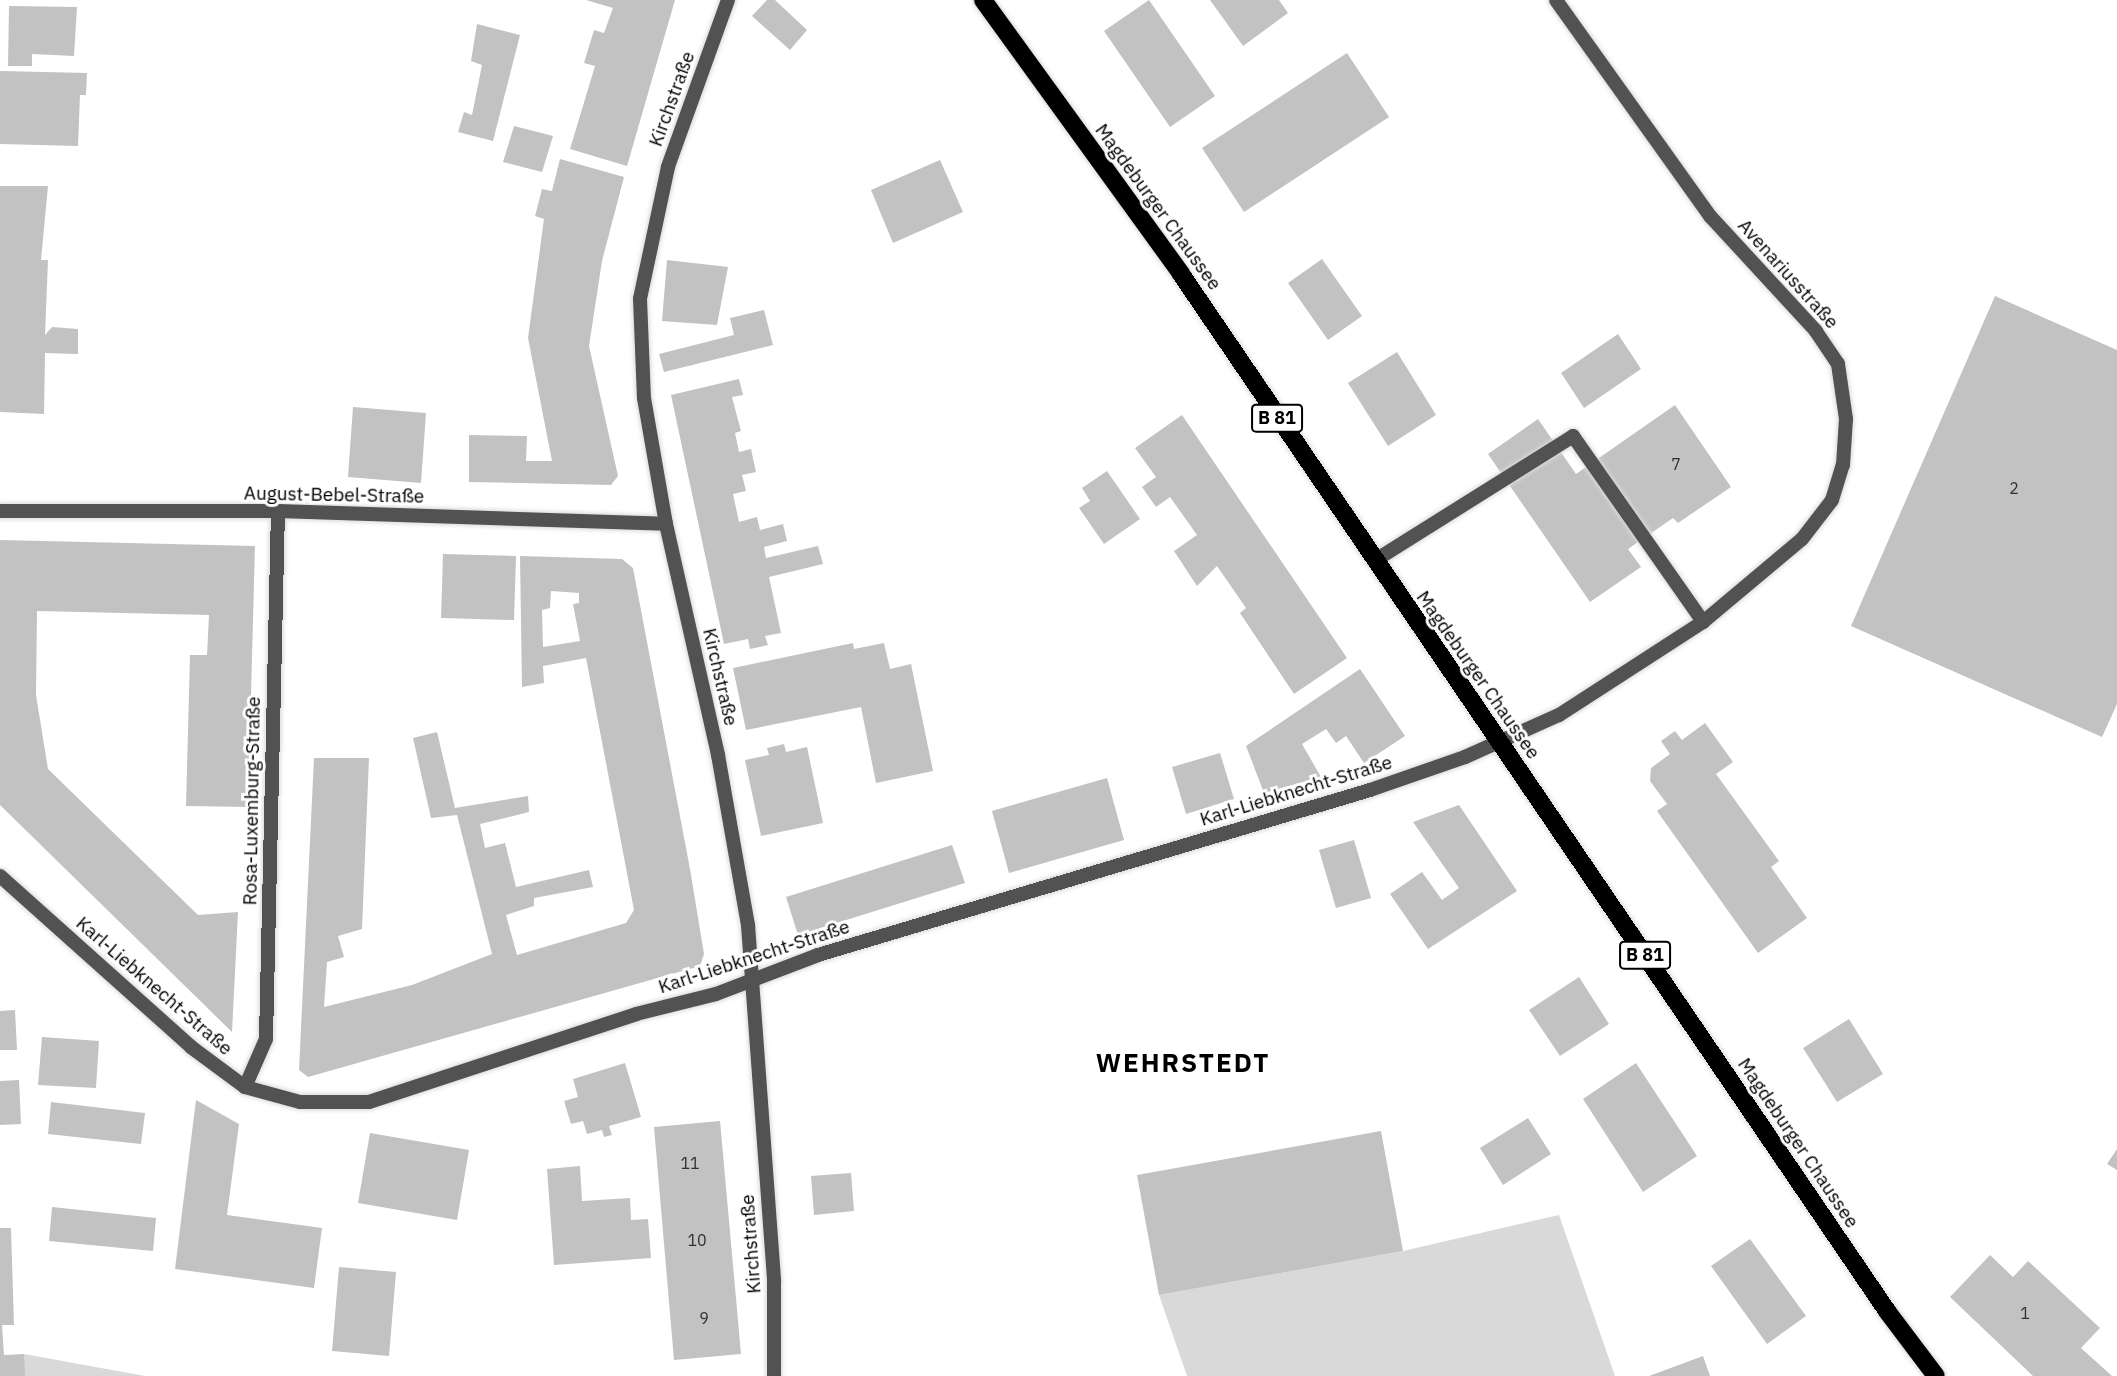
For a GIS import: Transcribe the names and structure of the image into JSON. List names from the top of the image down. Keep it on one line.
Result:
{"streets":{"main road":["Magdeburger Chaussee","B 81"],"street":["Kirchstraße","Avenariusstraße","August-Bebel-Straße","Karl-Liebknecht-Straße","Rosa-Luxemburg-Straße"]},"crossings":[["Kirchstraße","August-Bebel-Straße"],["Kirchstraße","Karl-Liebknecht-Straße"],["Magdeburger Chaussee","Avenariusstraße"],["Magdeburger Chaussee","Karl-Liebknecht-Straße"],["Avenariusstraße","Karl-Liebknecht-Straße"],["August-Bebel-Straße","Rosa-Luxemburg-Straße"],["Karl-Liebknecht-Straße","Rosa-Luxemburg-Straße"]],"districts":["WEHRSTEDT"],"house_numbers":["7","2","11","10","1","9"]}
